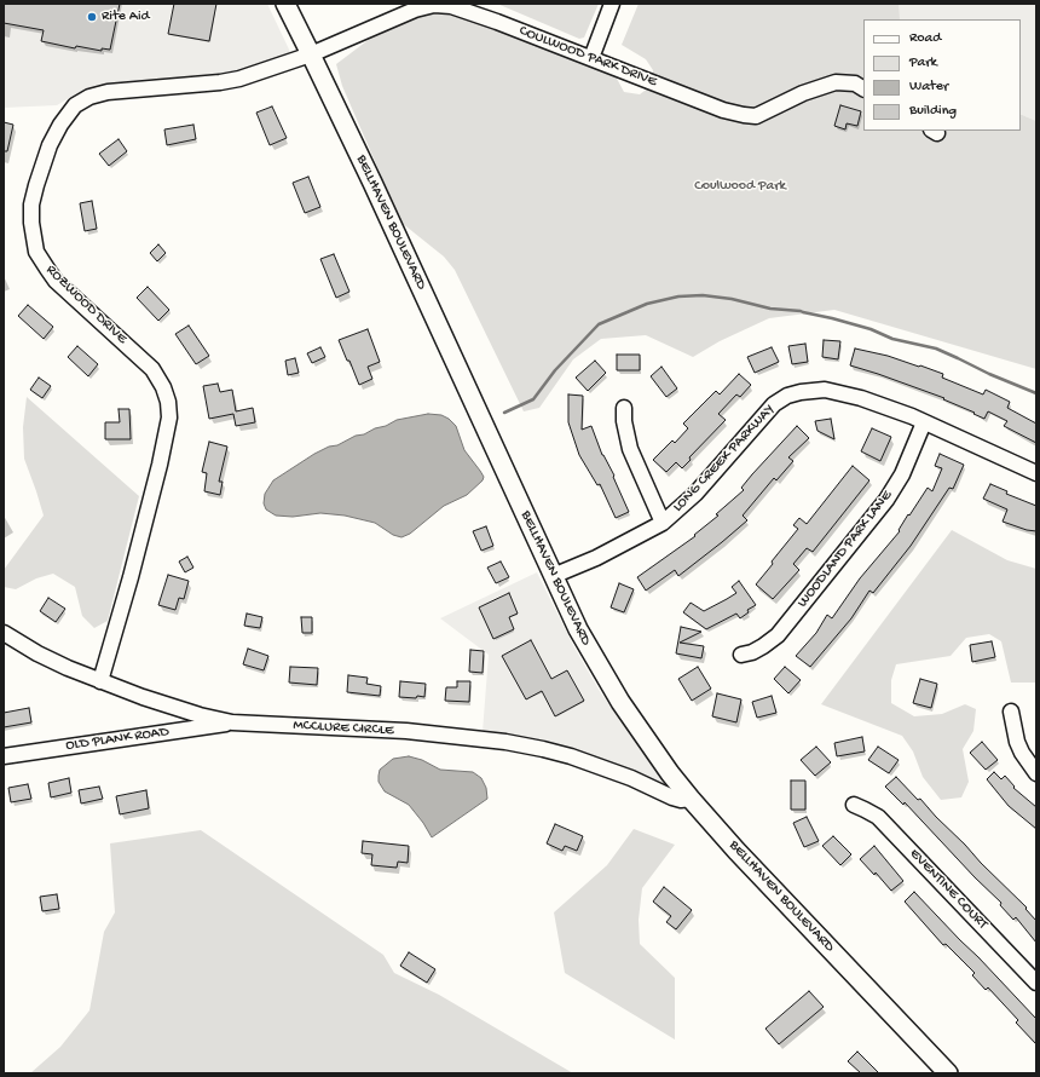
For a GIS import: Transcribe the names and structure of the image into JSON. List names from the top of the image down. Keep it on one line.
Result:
{"streets":{"main road":["BELLHAVEN BOULEVARD"],"street":["COULWOOD PARK DRIVE","ROZWOOD DRIVE","LONG CREEK PARKWAY","WOODLAND PARK LANE","MCCLURE CIRCLE","OLD PLANK ROAD","EVENTINE COURT"]},"crossings":[["COULWOOD PARK DRIVE","BELLHAVEN BOULEVARD"],["COULWOOD PARK DRIVE","ROZWOOD DRIVE"],["BELLHAVEN BOULEVARD","ROZWOOD DRIVE"],["BELLHAVEN BOULEVARD","LONG CREEK PARKWAY"],["BELLHAVEN BOULEVARD","MCCLURE CIRCLE"],["ROZWOOD DRIVE","MCCLURE CIRCLE"],["LONG CREEK PARKWAY","WOODLAND PARK LANE"],["MCCLURE CIRCLE","OLD PLANK ROAD"]],"parks":["Coulwood Park"],"places":["Rite Aid"],"legend":["Road","Park","Water","Building"]}
